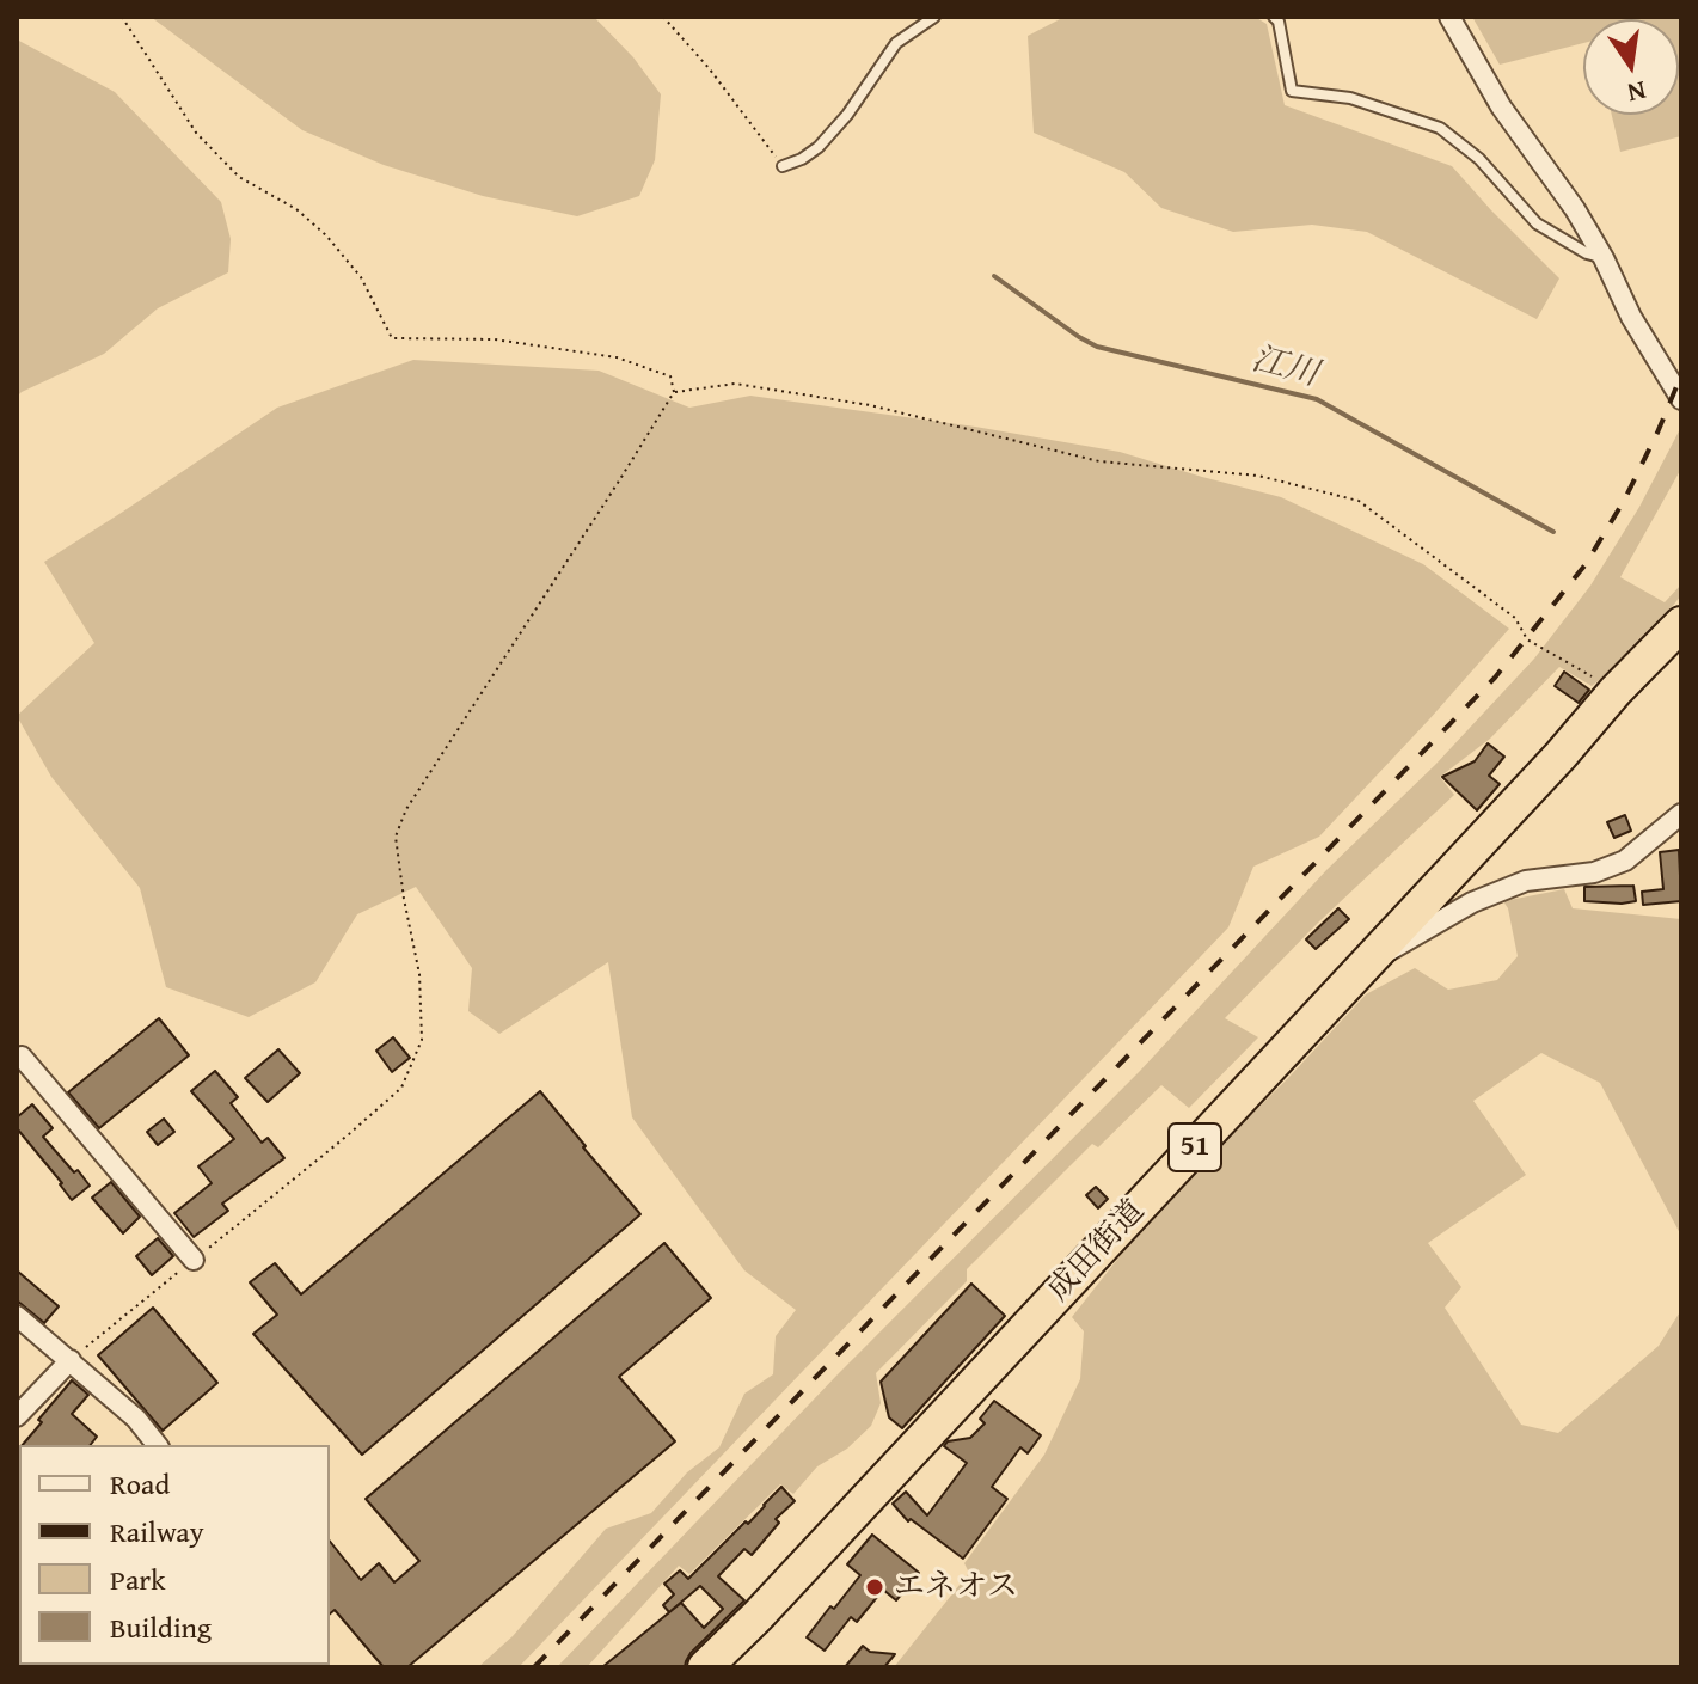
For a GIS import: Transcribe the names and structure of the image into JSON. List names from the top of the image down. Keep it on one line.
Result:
{"streets":{"highway":["51","成田街道"]},"water":["江川"],"places":["エネオス"],"legend":["Road","Railway","Park","Building"],"north":"bottom"}
